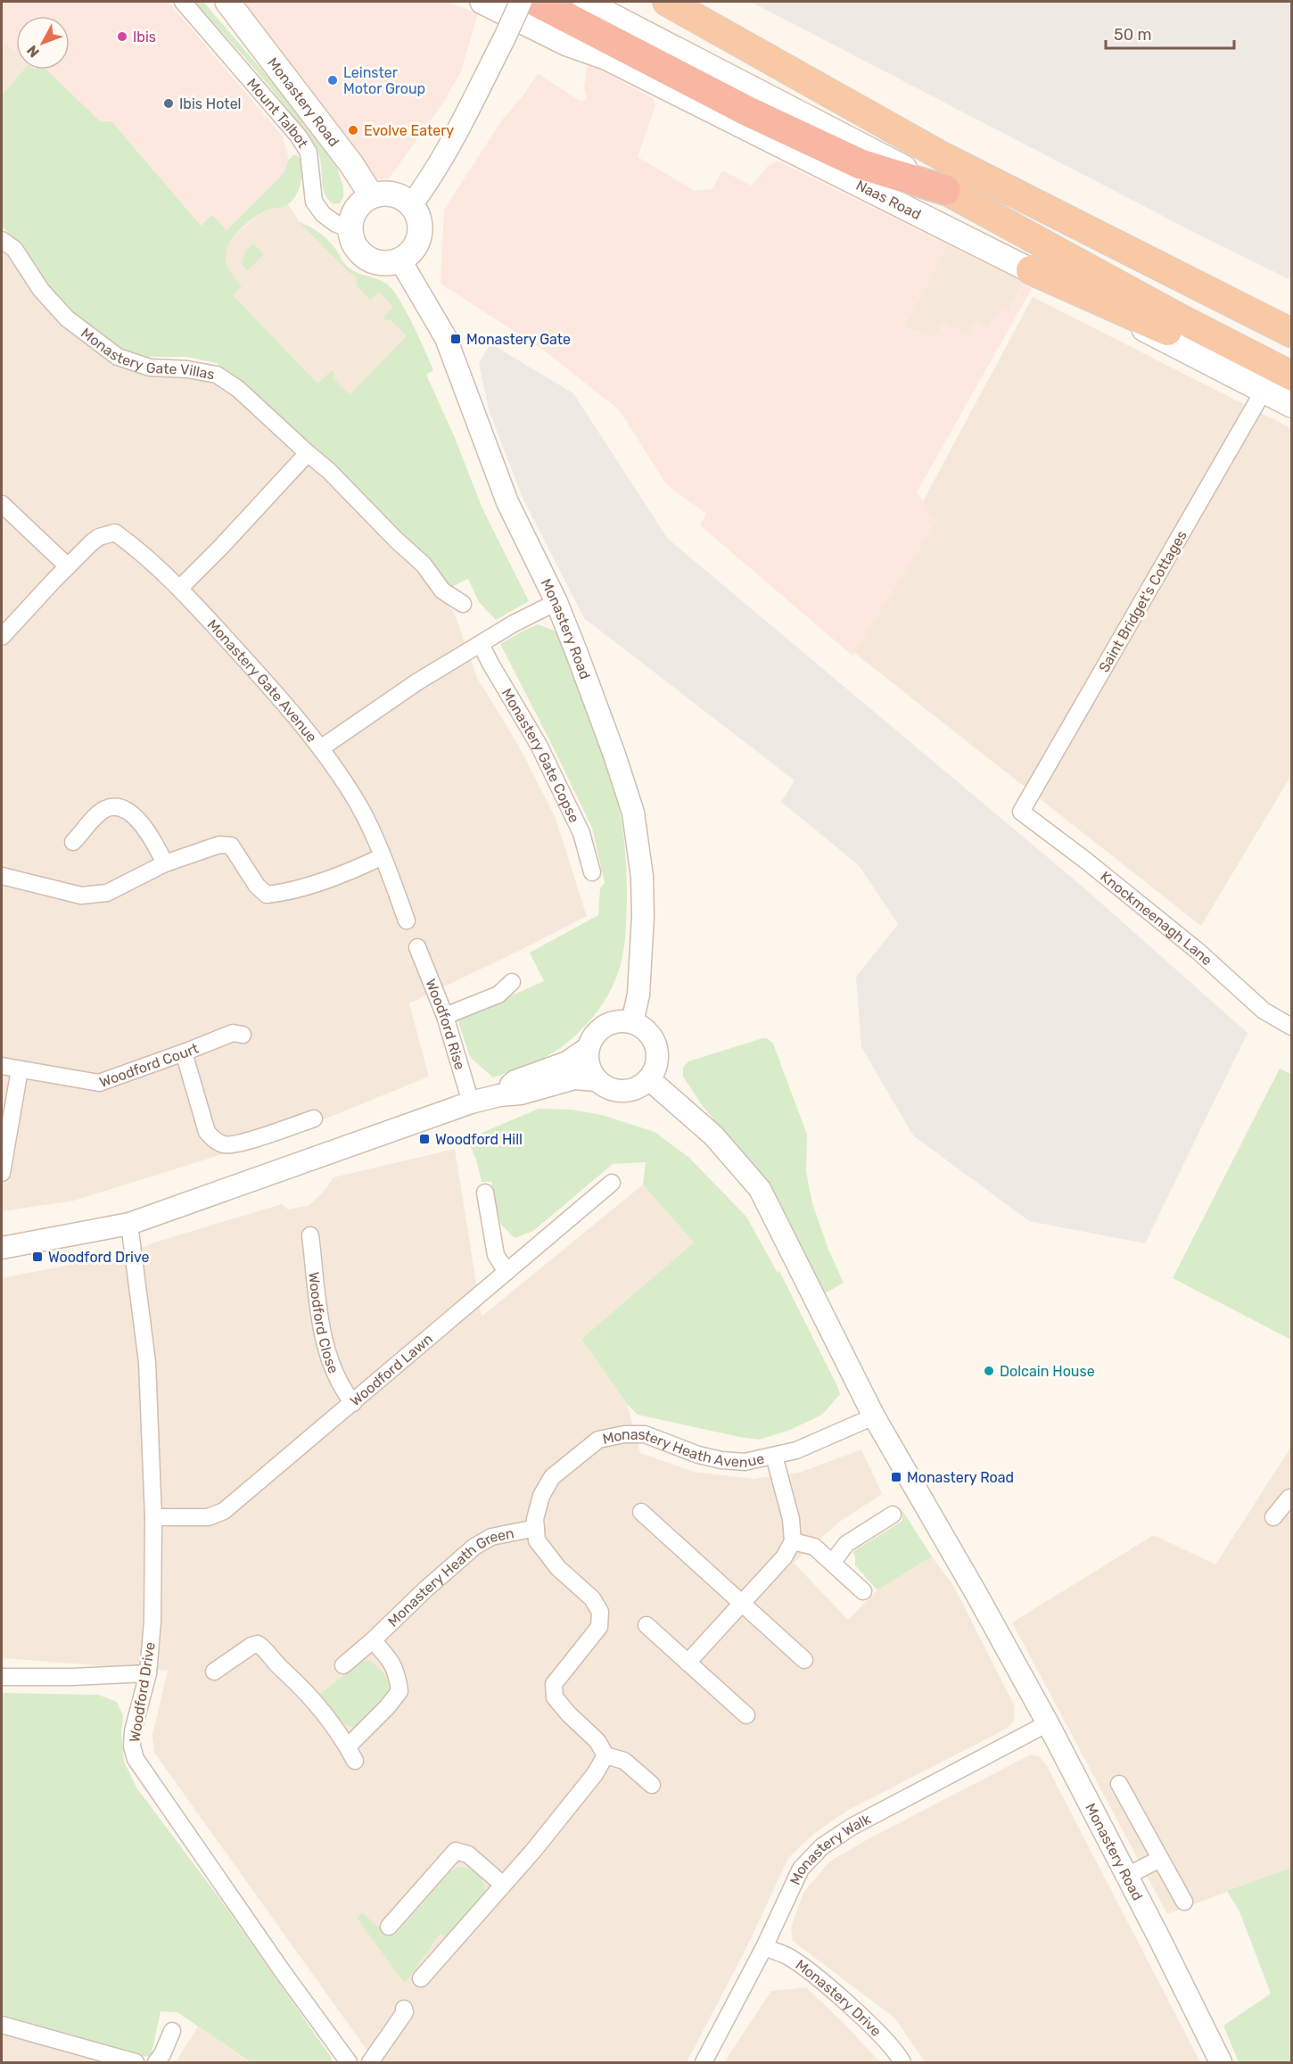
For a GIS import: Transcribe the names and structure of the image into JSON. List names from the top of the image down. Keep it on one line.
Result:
{"streets":{"main road":["Monastery Road","Naas Road"],"street":["Mount Talbot","Monastery Gate Villas","Saint Bridget's Cottages","Monastery Gate Avenue","Monastery Gate Copse","Knockmeenagh Lane","Woodford Rise","Woodford Court","Woodford Close","Woodford Lawn","Monastery Heath Avenue","Monastery Heath Green","Woodford Drive","Monastery Walk","Monastery Drive"]},"crossings":[["Monastery Road","Mount Talbot"],["Monastery Road","Monastery Gate Avenue"],["Monastery Road","Monastery Heath Avenue"],["Monastery Road","Monastery Walk"],["Naas Road","Saint Bridget's Cottages"],["Saint Bridget's Cottages","Knockmeenagh Lane"],["Monastery Gate Avenue","Monastery Gate Copse"],["Woodford Close","Woodford Lawn"],["Woodford Lawn","Woodford Drive"],["Monastery Heath Avenue","Monastery Heath Green"],["Monastery Walk","Monastery Drive"]],"places":{"other":["Ibis","Leinster Motor Group","Ibis Hotel","Evolve Eatery","Dolcain House"],"transit":["Monastery Gate","Woodford Hill","Woodford Drive","Monastery Road"]},"scale_bar":"50 m","north":"bottom left"}
